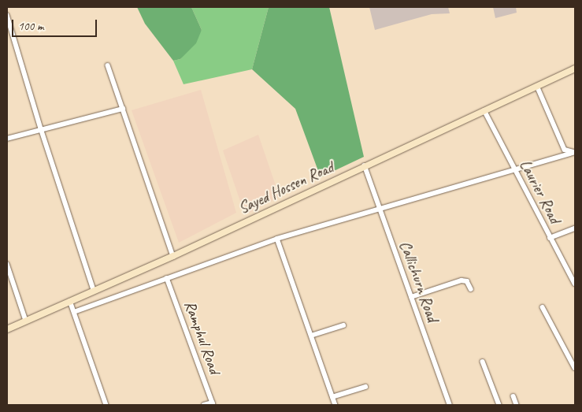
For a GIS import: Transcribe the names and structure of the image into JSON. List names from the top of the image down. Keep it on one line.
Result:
{"streets":{"main road":["Sayed Hossen Road"],"street":["Laurier Road","Callichurn Road","Ramphul Road"]},"crossings":[["Sayed Hossen Road","Laurier Road"],["Sayed Hossen Road","Callichurn Road"]],"scale_bar":"100 m"}
